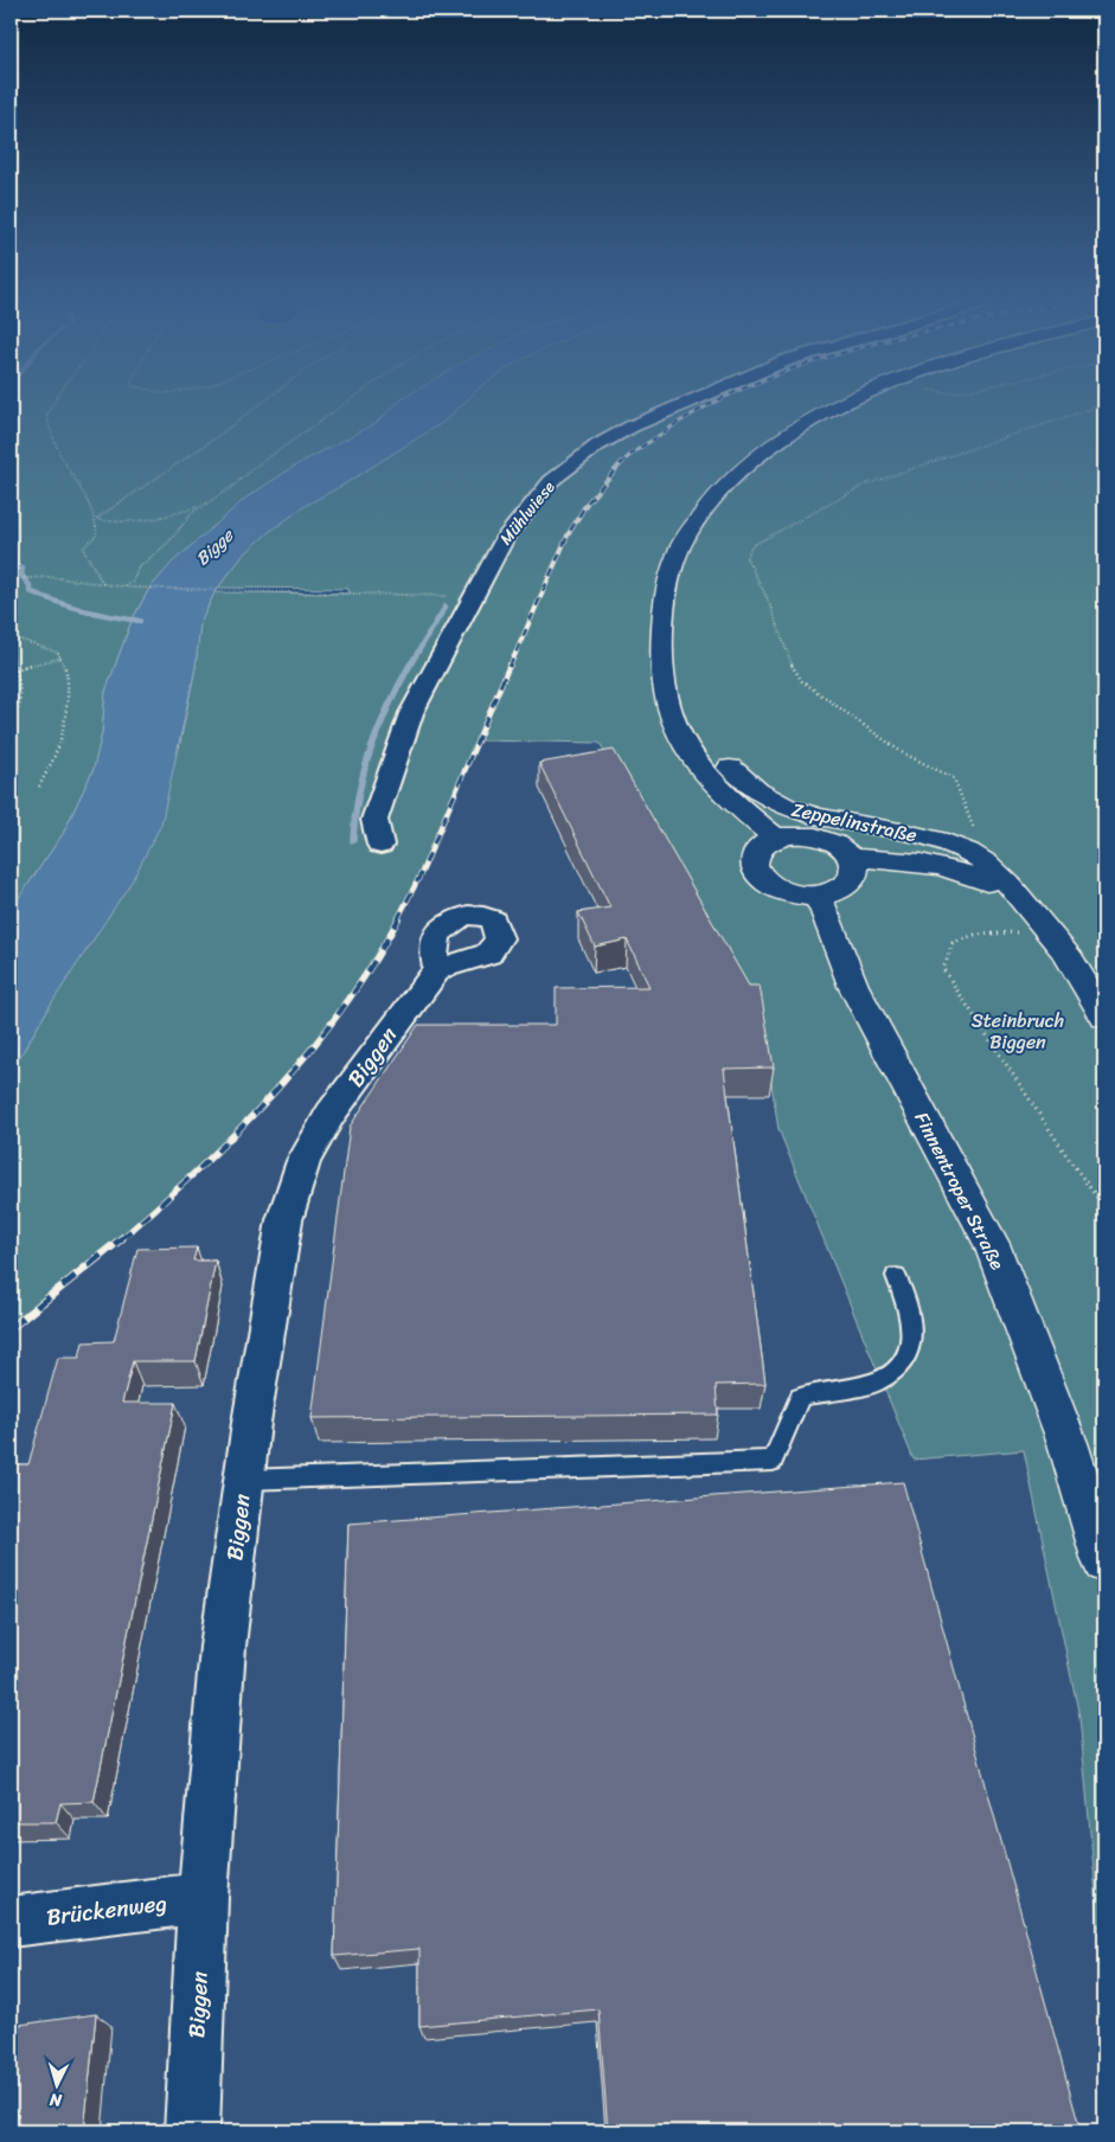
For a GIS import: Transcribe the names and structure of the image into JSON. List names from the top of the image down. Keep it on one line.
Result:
{"streets":{"main road":["Zeppelinstraße","Finnentroper Straße"],"street":["Mühlwiese","Biggen","Brückenweg"]},"crossings":[["Zeppelinstraße","Finnentroper Straße"],["Biggen","Brückenweg"]],"water":["Bigge"],"parks":["Steinbruch Biggen"],"north":"bottom"}
